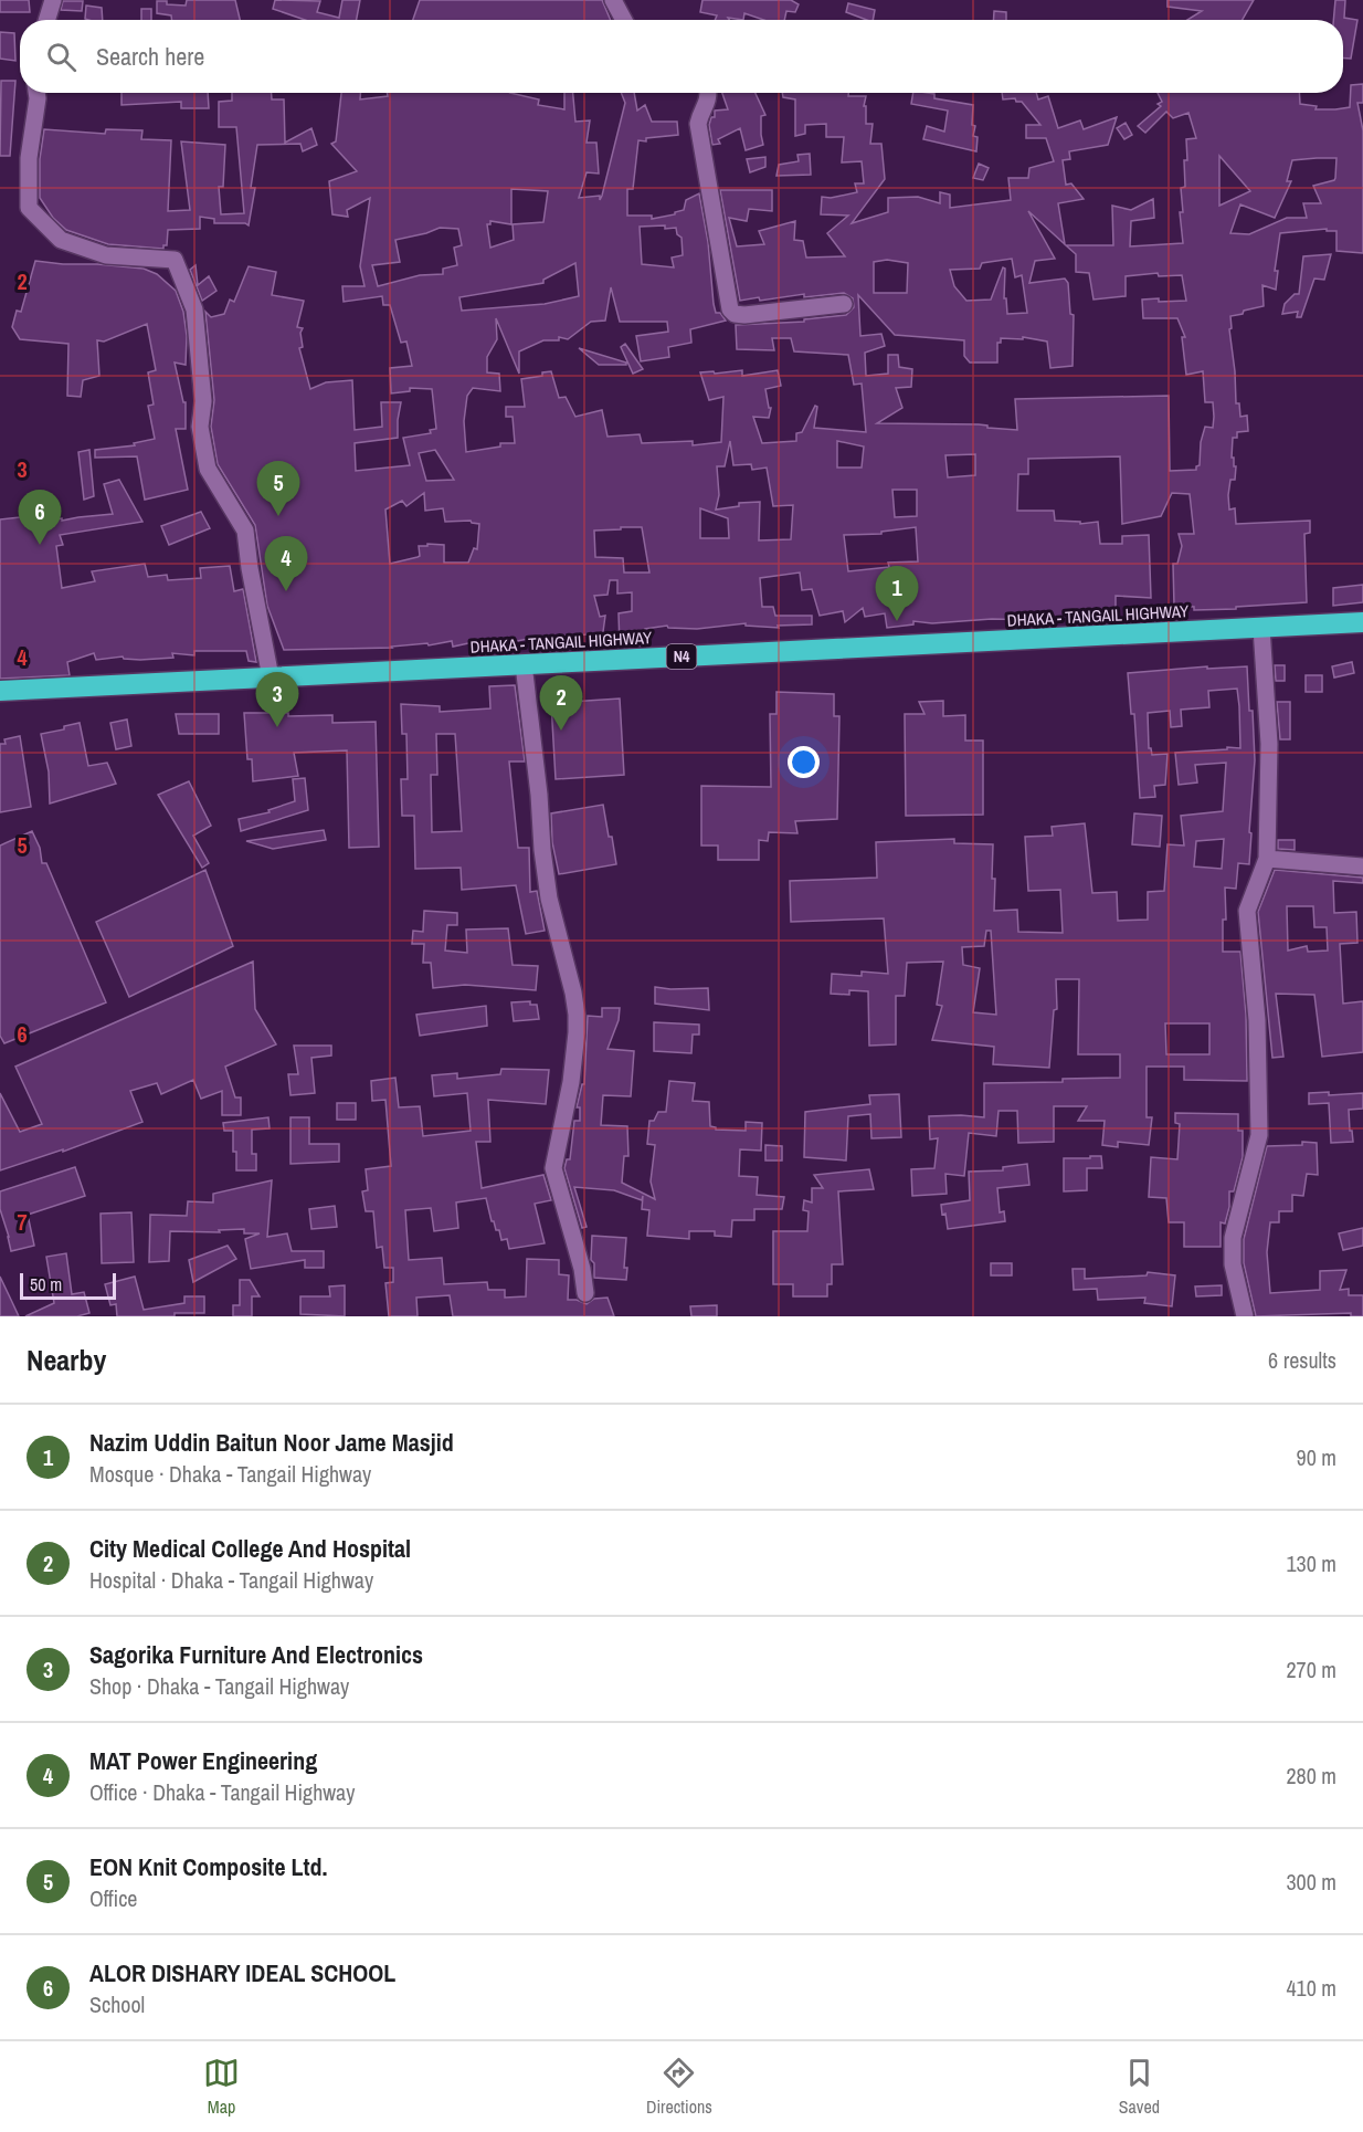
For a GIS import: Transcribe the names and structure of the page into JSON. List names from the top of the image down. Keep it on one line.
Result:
{"streets":{"highway":["DHAKA - TANGAIL HIGHWAY","N4"]},"scale_bar":"50 m","page":{"search":"Search here","pins":["5","6","4","1","3","2"],"scale":"50 m","heading":["Nearby","6 results"],"list":[{"mark":"1","name":"Nazim Uddin Baitun Noor Jame Masjid","note":"Mosque · Dhaka - Tangail Highway","value":"90 m"},{"mark":"2","name":"City Medical College And Hospital","note":"Hospital · Dhaka - Tangail Highway","value":"130 m"},{"mark":"3","name":"Sagorika Furniture And Electronics","note":"Shop · Dhaka - Tangail Highway","value":"270 m"},{"mark":"4","name":"MAT Power Engineering","note":"Office · Dhaka - Tangail Highway","value":"280 m"},{"mark":"5","name":"EON Knit Composite Ltd.","note":"Office","value":"300 m"},{"mark":"6","name":"ALOR DISHARY IDEAL SCHOOL","note":"School","value":"410 m"}],"nav":["Map","Directions","Saved"]},"grid":{"rows":["2","3","4","5","6","7"]}}
